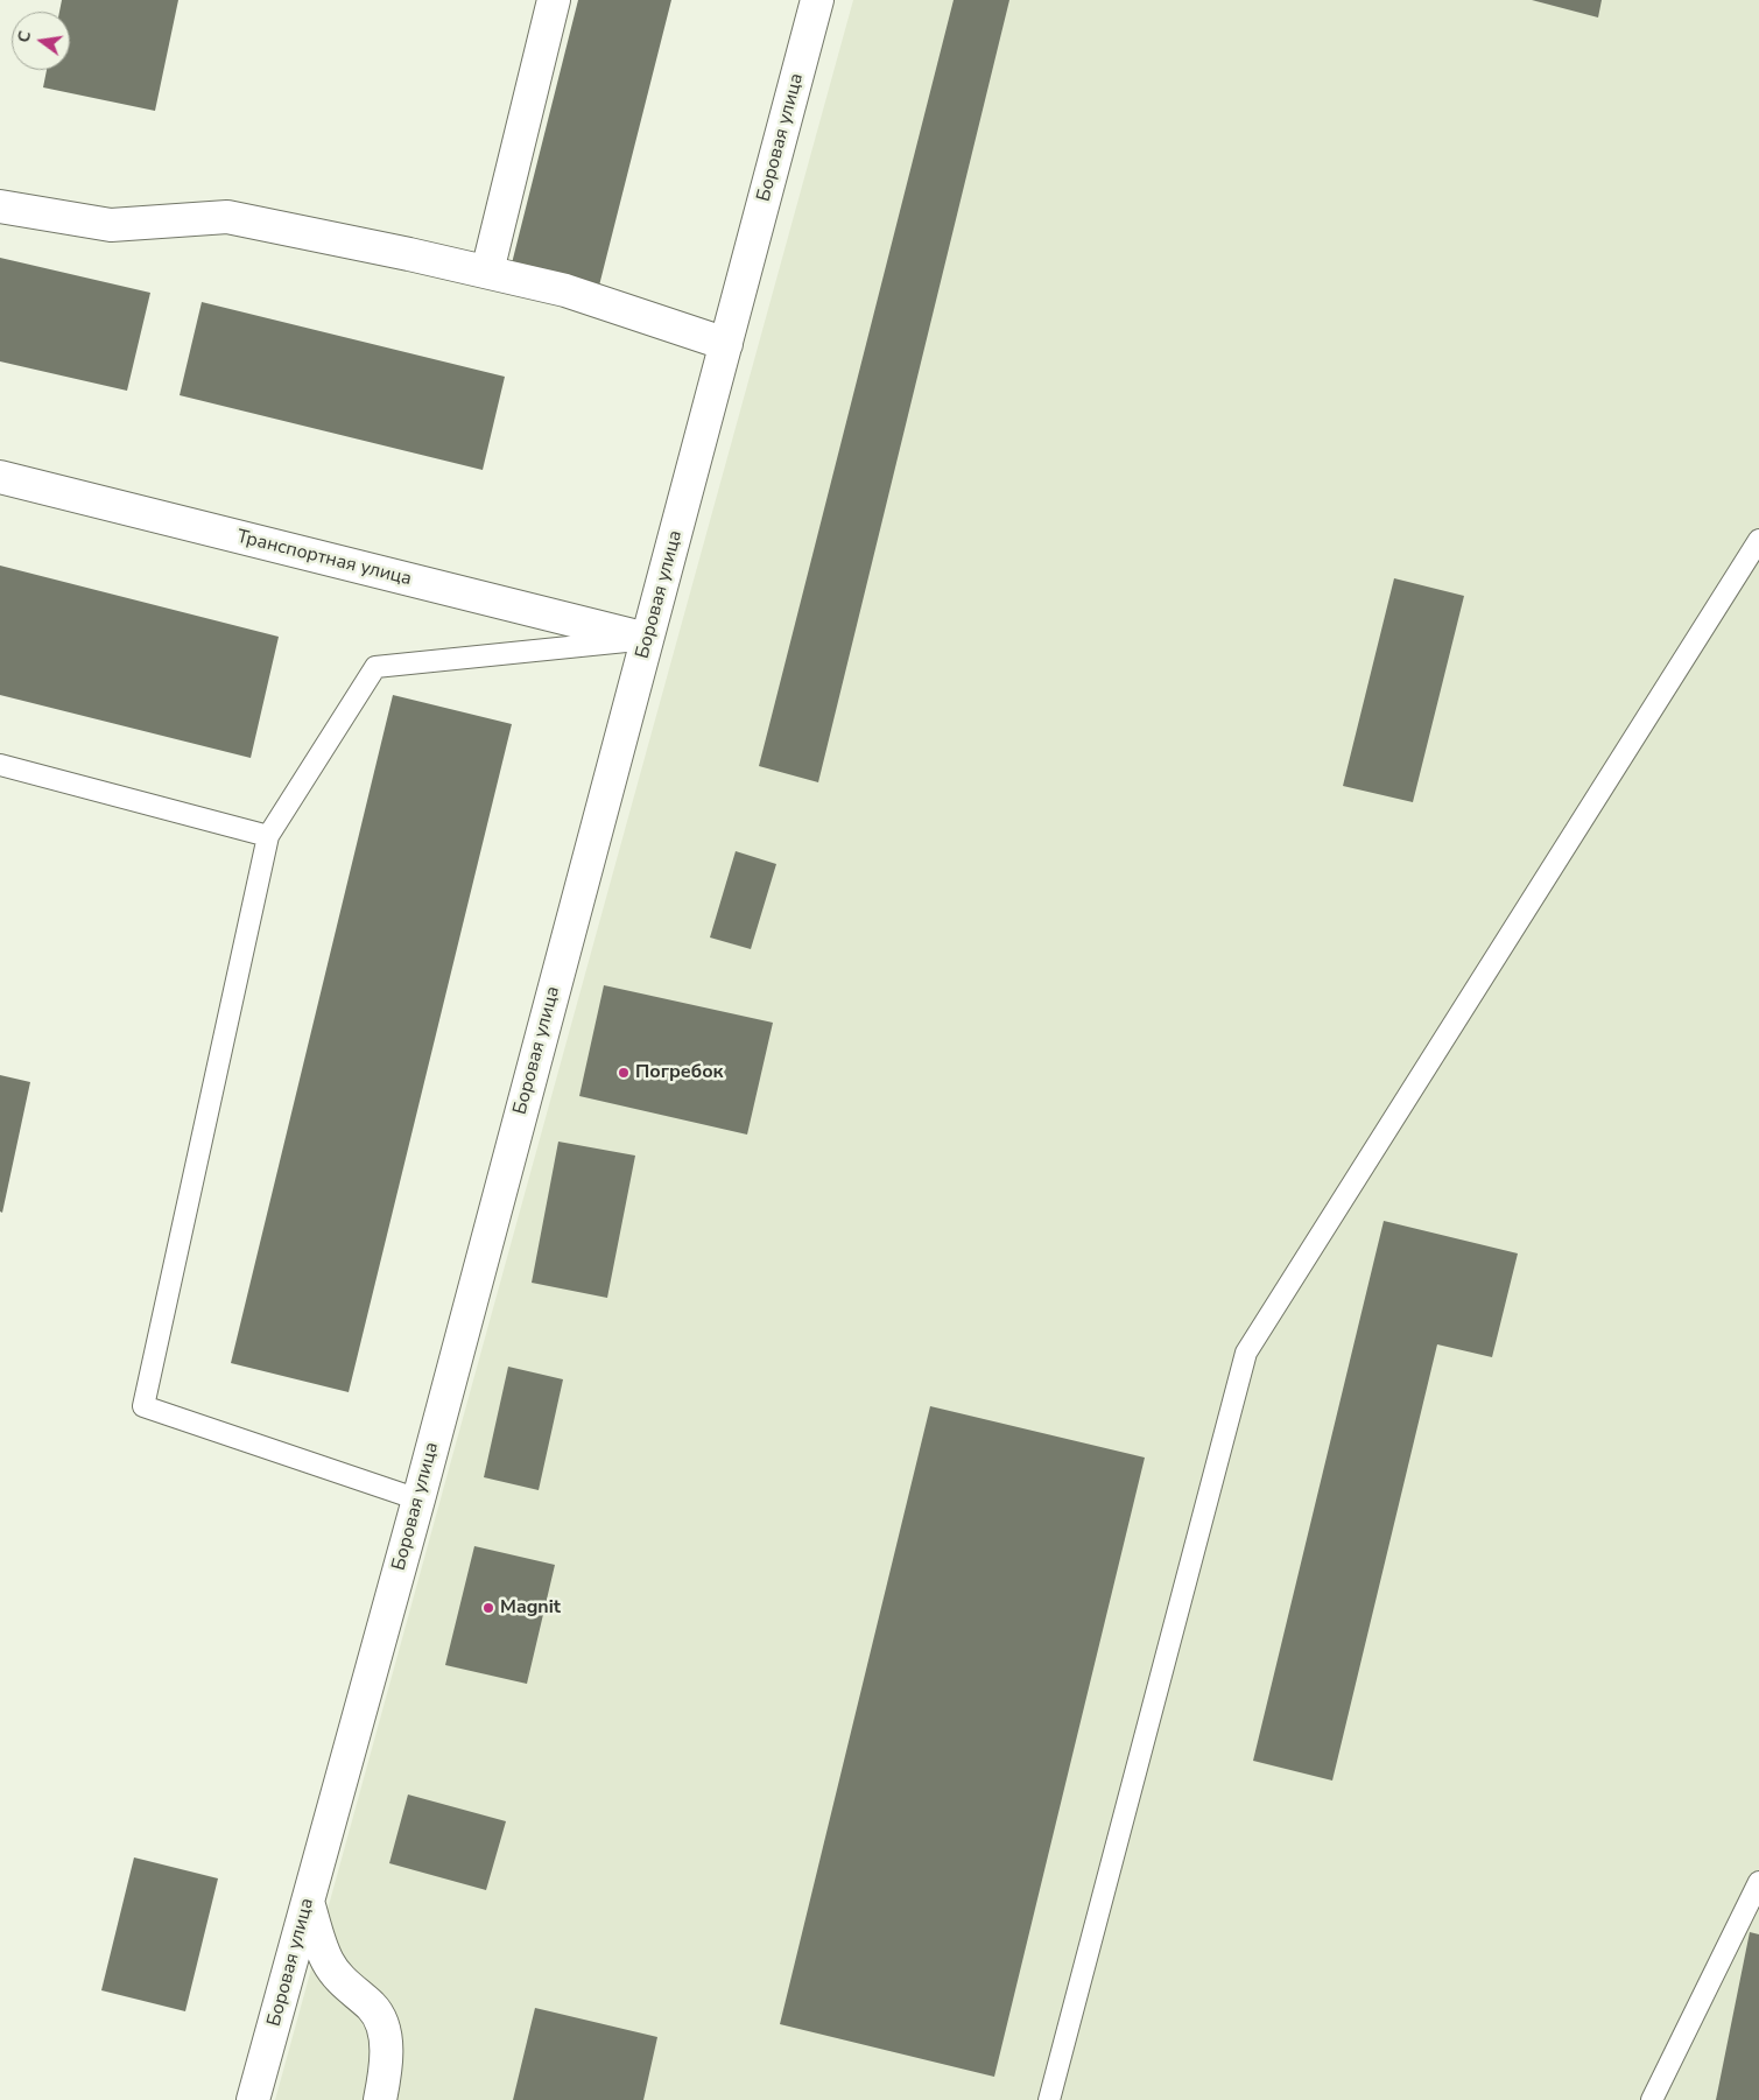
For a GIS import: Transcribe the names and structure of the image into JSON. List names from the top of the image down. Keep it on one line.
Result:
{"streets":{"street":["Боровая улица","Транспортная улица"]},"crossings":[["Боровая улица","Транспортная улица"]],"places":["Погребок","Magnit"],"north":"left"}
